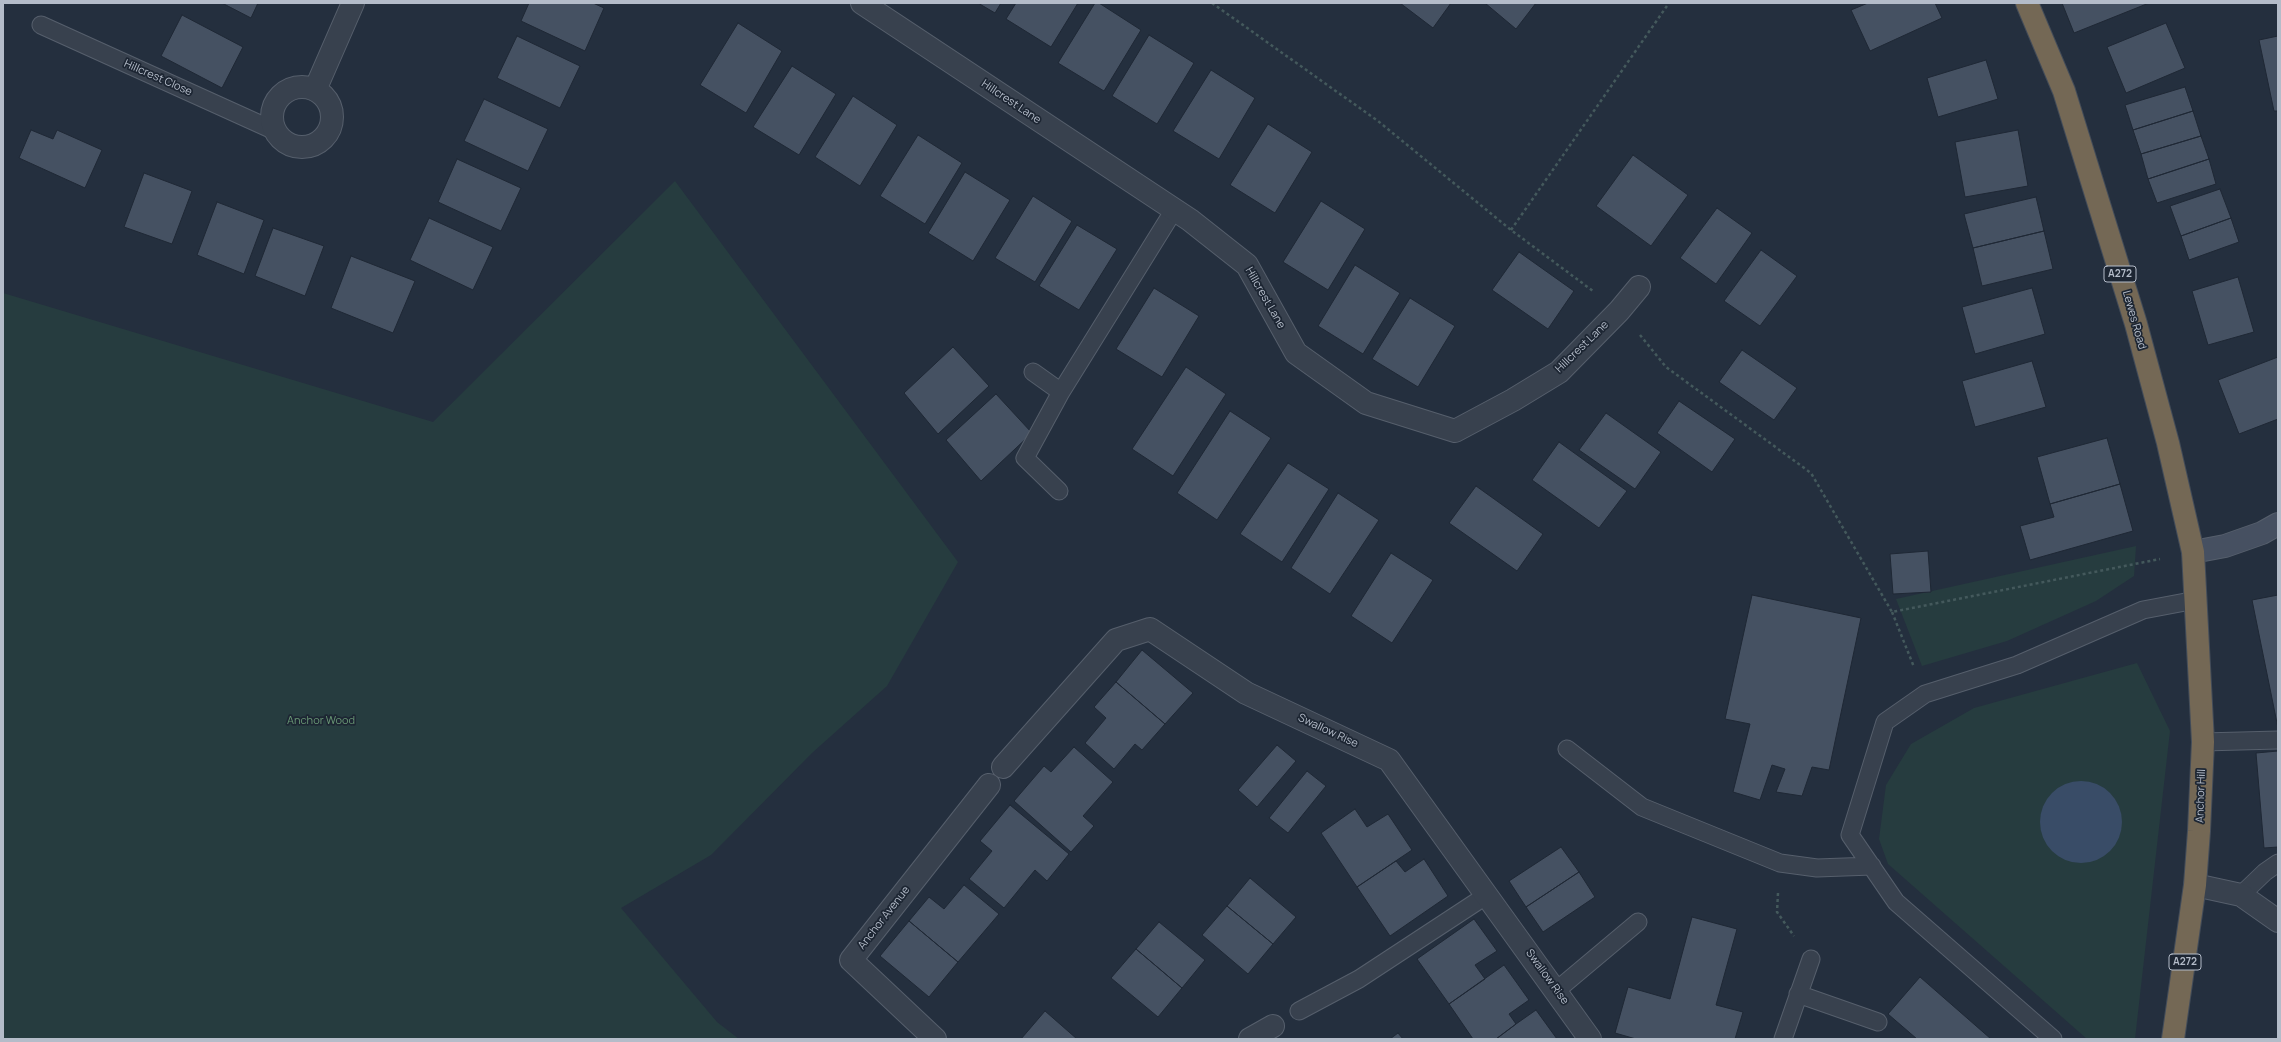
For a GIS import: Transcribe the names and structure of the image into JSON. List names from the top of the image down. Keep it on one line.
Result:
{"streets":{"highway":["A272","Lewes Road","Anchor Hill"],"street":["Hillcrest Close","Hillcrest Lane","Swallow Rise","Anchor Avenue"]},"crossings":[["Lewes Road","Anchor Hill"]],"parks":["Anchor Wood"]}
